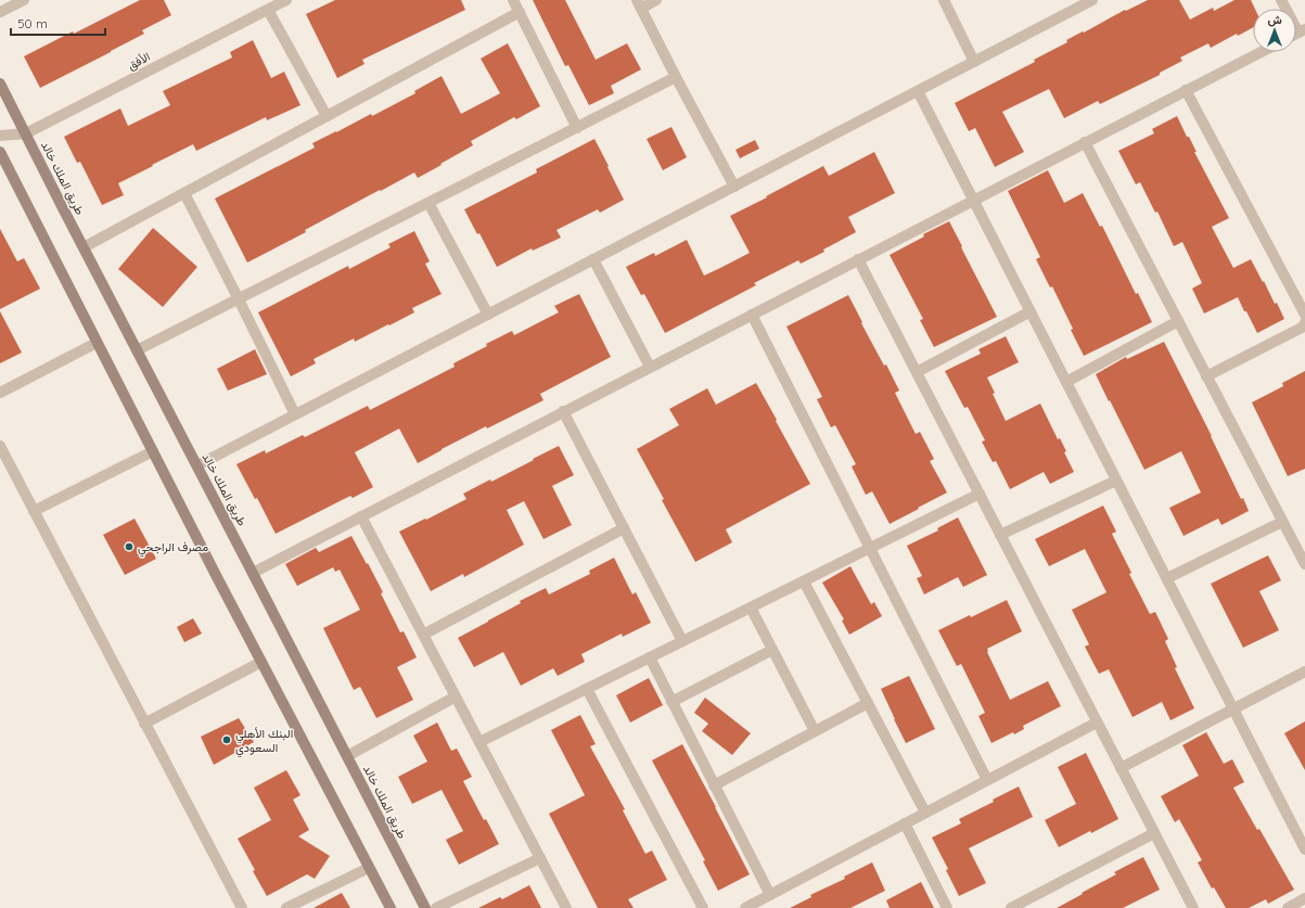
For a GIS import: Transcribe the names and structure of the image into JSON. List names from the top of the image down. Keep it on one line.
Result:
{"streets":{"main road":["طريق الملك خالد"],"street":["الأفق"]},"crossings":[["الأفق","طريق الملك خالد"]],"places":["مصرف الراجحي","البنك الأهلي السعودي"],"scale_bar":"50 m","north":"top"}
